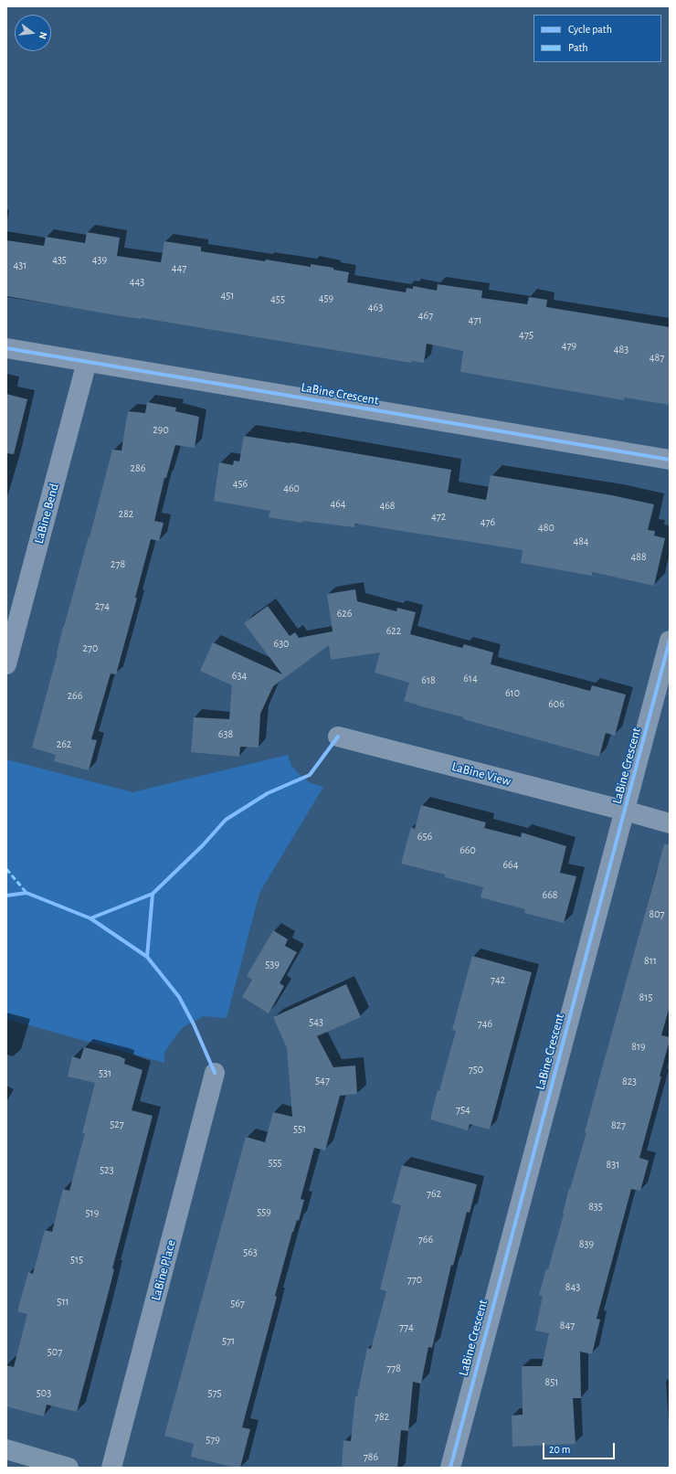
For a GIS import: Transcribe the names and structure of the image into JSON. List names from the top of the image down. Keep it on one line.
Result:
{"streets":{"street":["LaBine Crescent","LaBine Bend","LaBine View","LaBine Place"]},"crossings":[["LaBine Crescent","LaBine Bend"],["LaBine Crescent","LaBine View"]],"house_numbers":["435","439","431","447","443","451","459","455","463","467","471","475","479","483","487","290","286","456","460","464","468","282","472","476","480","484","488","278","274","626","622","630","270","634","614","618","610","266","606","638","262","656","660","664","668","807","811","539","742","815","543","746","819","750","531","547","823","754","527","827","551","555","831","523","762","835","559","519","766","839","563","515","770","843","511","567","847","774","571","507","778","851","503","575","782","579","786"],"legend":["Cycle path","Path"],"scale_bar":"20 m","north":"right"}
